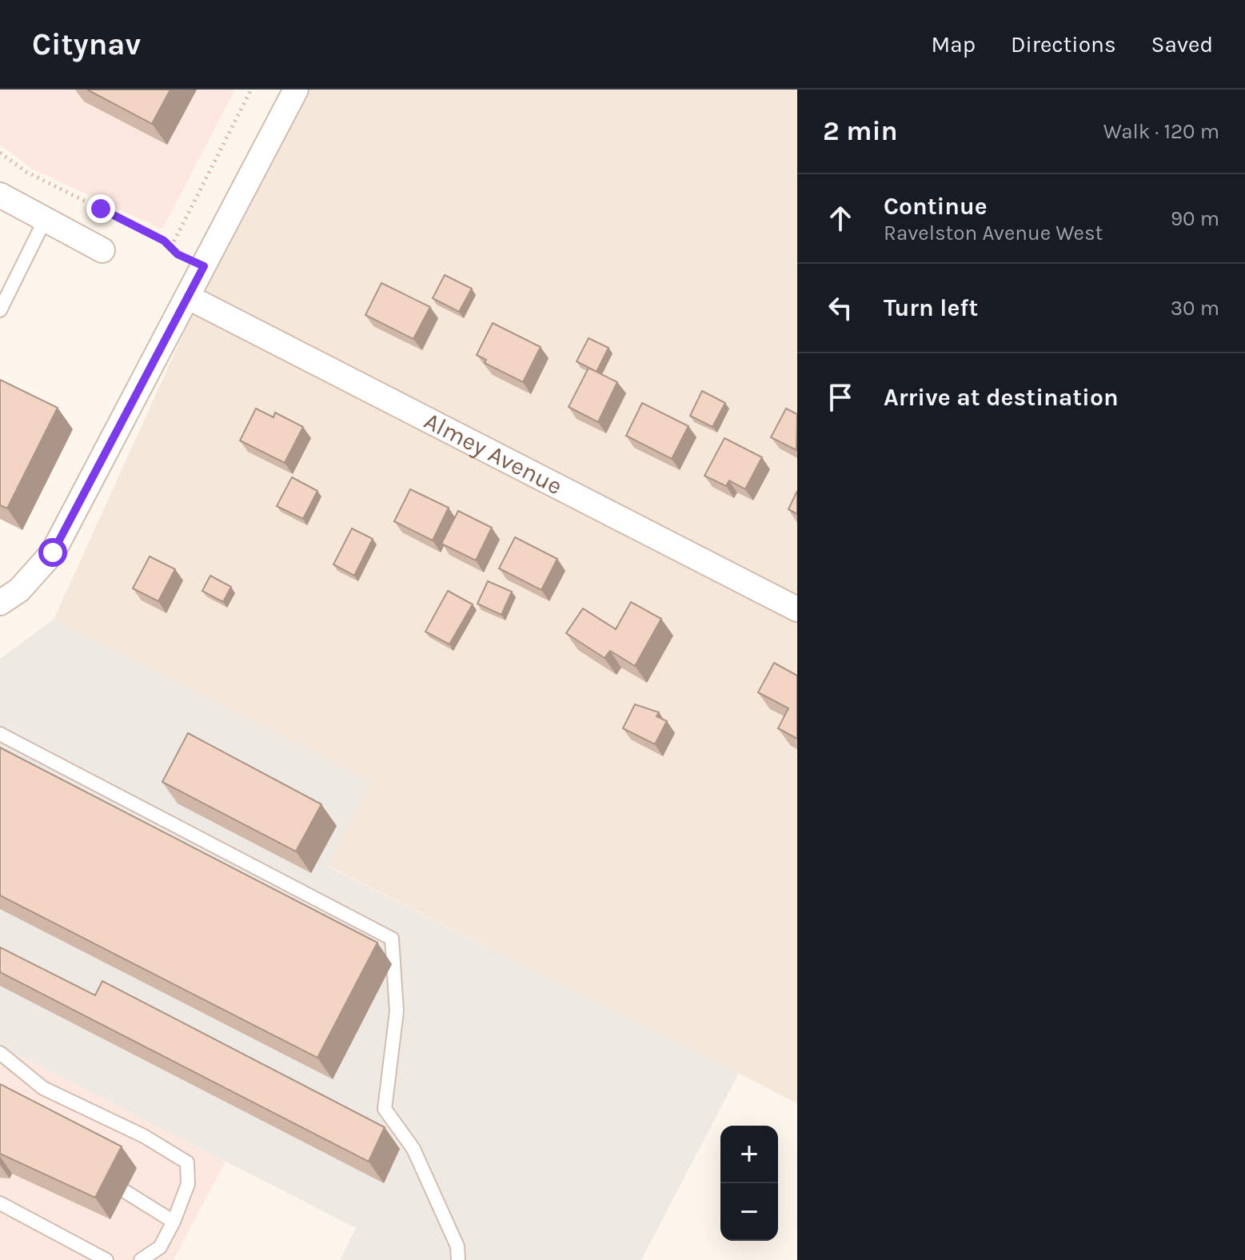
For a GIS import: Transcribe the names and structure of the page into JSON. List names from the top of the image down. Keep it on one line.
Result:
{"streets":{"street":["Almey Avenue"]},"page":{"header":"Citynav","nav":["Map","Directions","Saved"],"heading":["2 min","Walk · 120 m"],"list":[["Continue","Ravelston Avenue West","90 m"],["Turn left","30 m"],"Arrive at destination"],"map_buttons":["+","−"]}}
